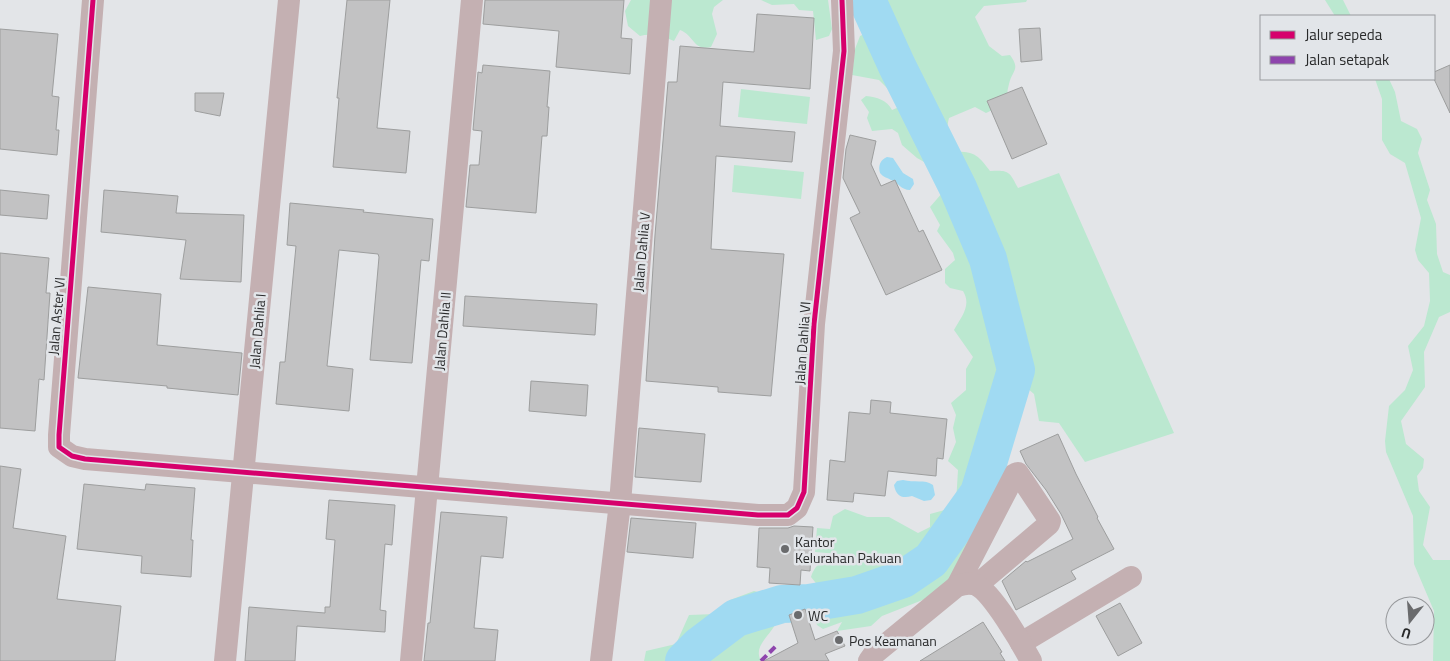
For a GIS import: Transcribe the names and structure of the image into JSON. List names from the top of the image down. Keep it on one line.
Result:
{"streets":{"street":["Jalan Dahlia V","Jalan Aster VI","Jalan Dahlia I","Jalan Dahlia II","Jalan Dahlia VI"]},"crossings":[["Jalan Dahlia V","Jalan Dahlia VI"],["Jalan Aster VI","Jalan Dahlia I"],["Jalan Aster VI","Jalan Dahlia VI"],["Jalan Dahlia I","Jalan Dahlia VI"],["Jalan Dahlia II","Jalan Dahlia VI"]],"places":["Kantor Kelurahan Pakuan","WC","Pos Keamanan"],"legend":["Jalur sepeda","Jalan setapak"],"north":"bottom"}
